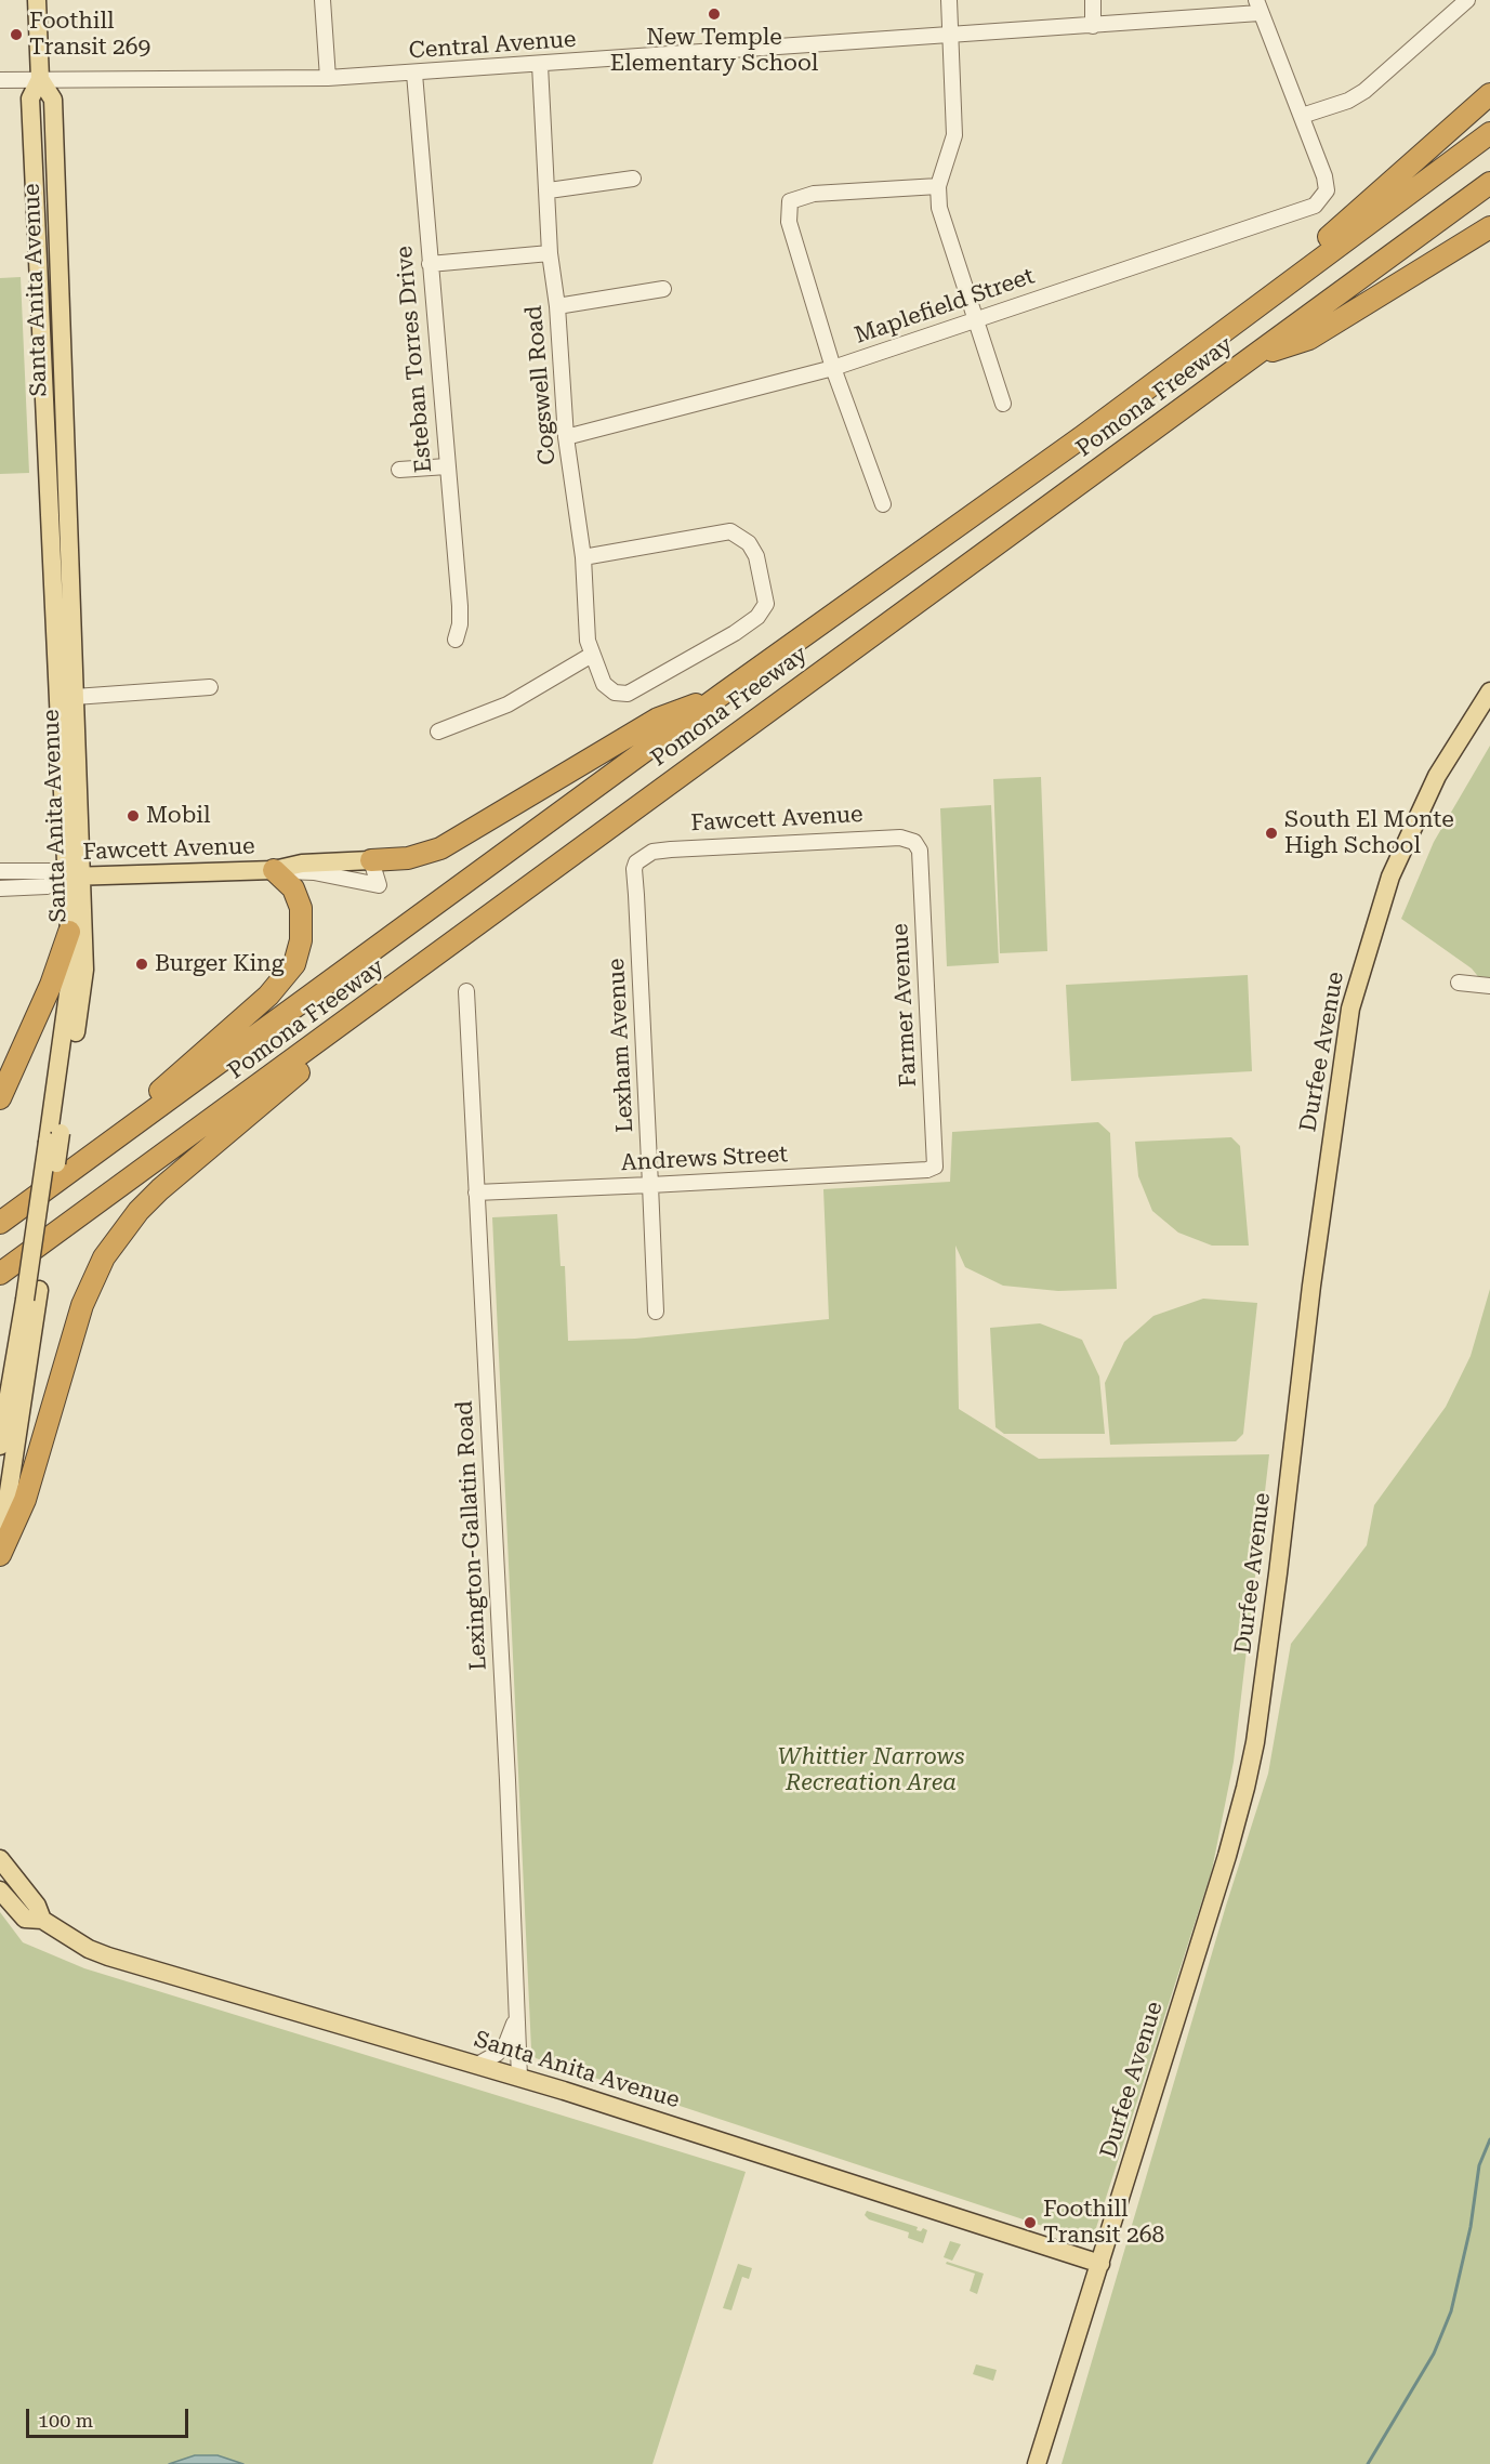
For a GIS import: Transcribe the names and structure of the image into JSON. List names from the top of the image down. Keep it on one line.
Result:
{"streets":{"highway":["Pomona Freeway"],"main road":["Santa Anita Avenue","Fawcett Avenue","Durfee Avenue"],"street":["Central Avenue","Maplefield Street","Esteban Torres Drive","Cogswell Road","Farmer Avenue","Lexham Avenue","Andrews Street","Lexington-Gallatin Road"]},"crossings":[["Central Avenue","Santa Anita Avenue"],["Central Avenue","Esteban Torres Drive"],["Central Avenue","Cogswell Road"],["Santa Anita Avenue","Fawcett Avenue"],["Santa Anita Avenue","Durfee Avenue"],["Santa Anita Avenue","Lexington-Gallatin Road"],["Maplefield Street","Cogswell Road"],["Fawcett Avenue","Farmer Avenue"],["Fawcett Avenue","Lexham Avenue"],["Farmer Avenue","Andrews Street"],["Lexham Avenue","Andrews Street"],["Andrews Street","Lexington-Gallatin Road"]],"parks":["Whittier Narrows Recreation Area"],"places":["New Temple Elementary School","Foothill Transit 269","Mobil","South El Monte High School","Burger King","Foothill Transit 268"],"scale_bar":"100 m"}
